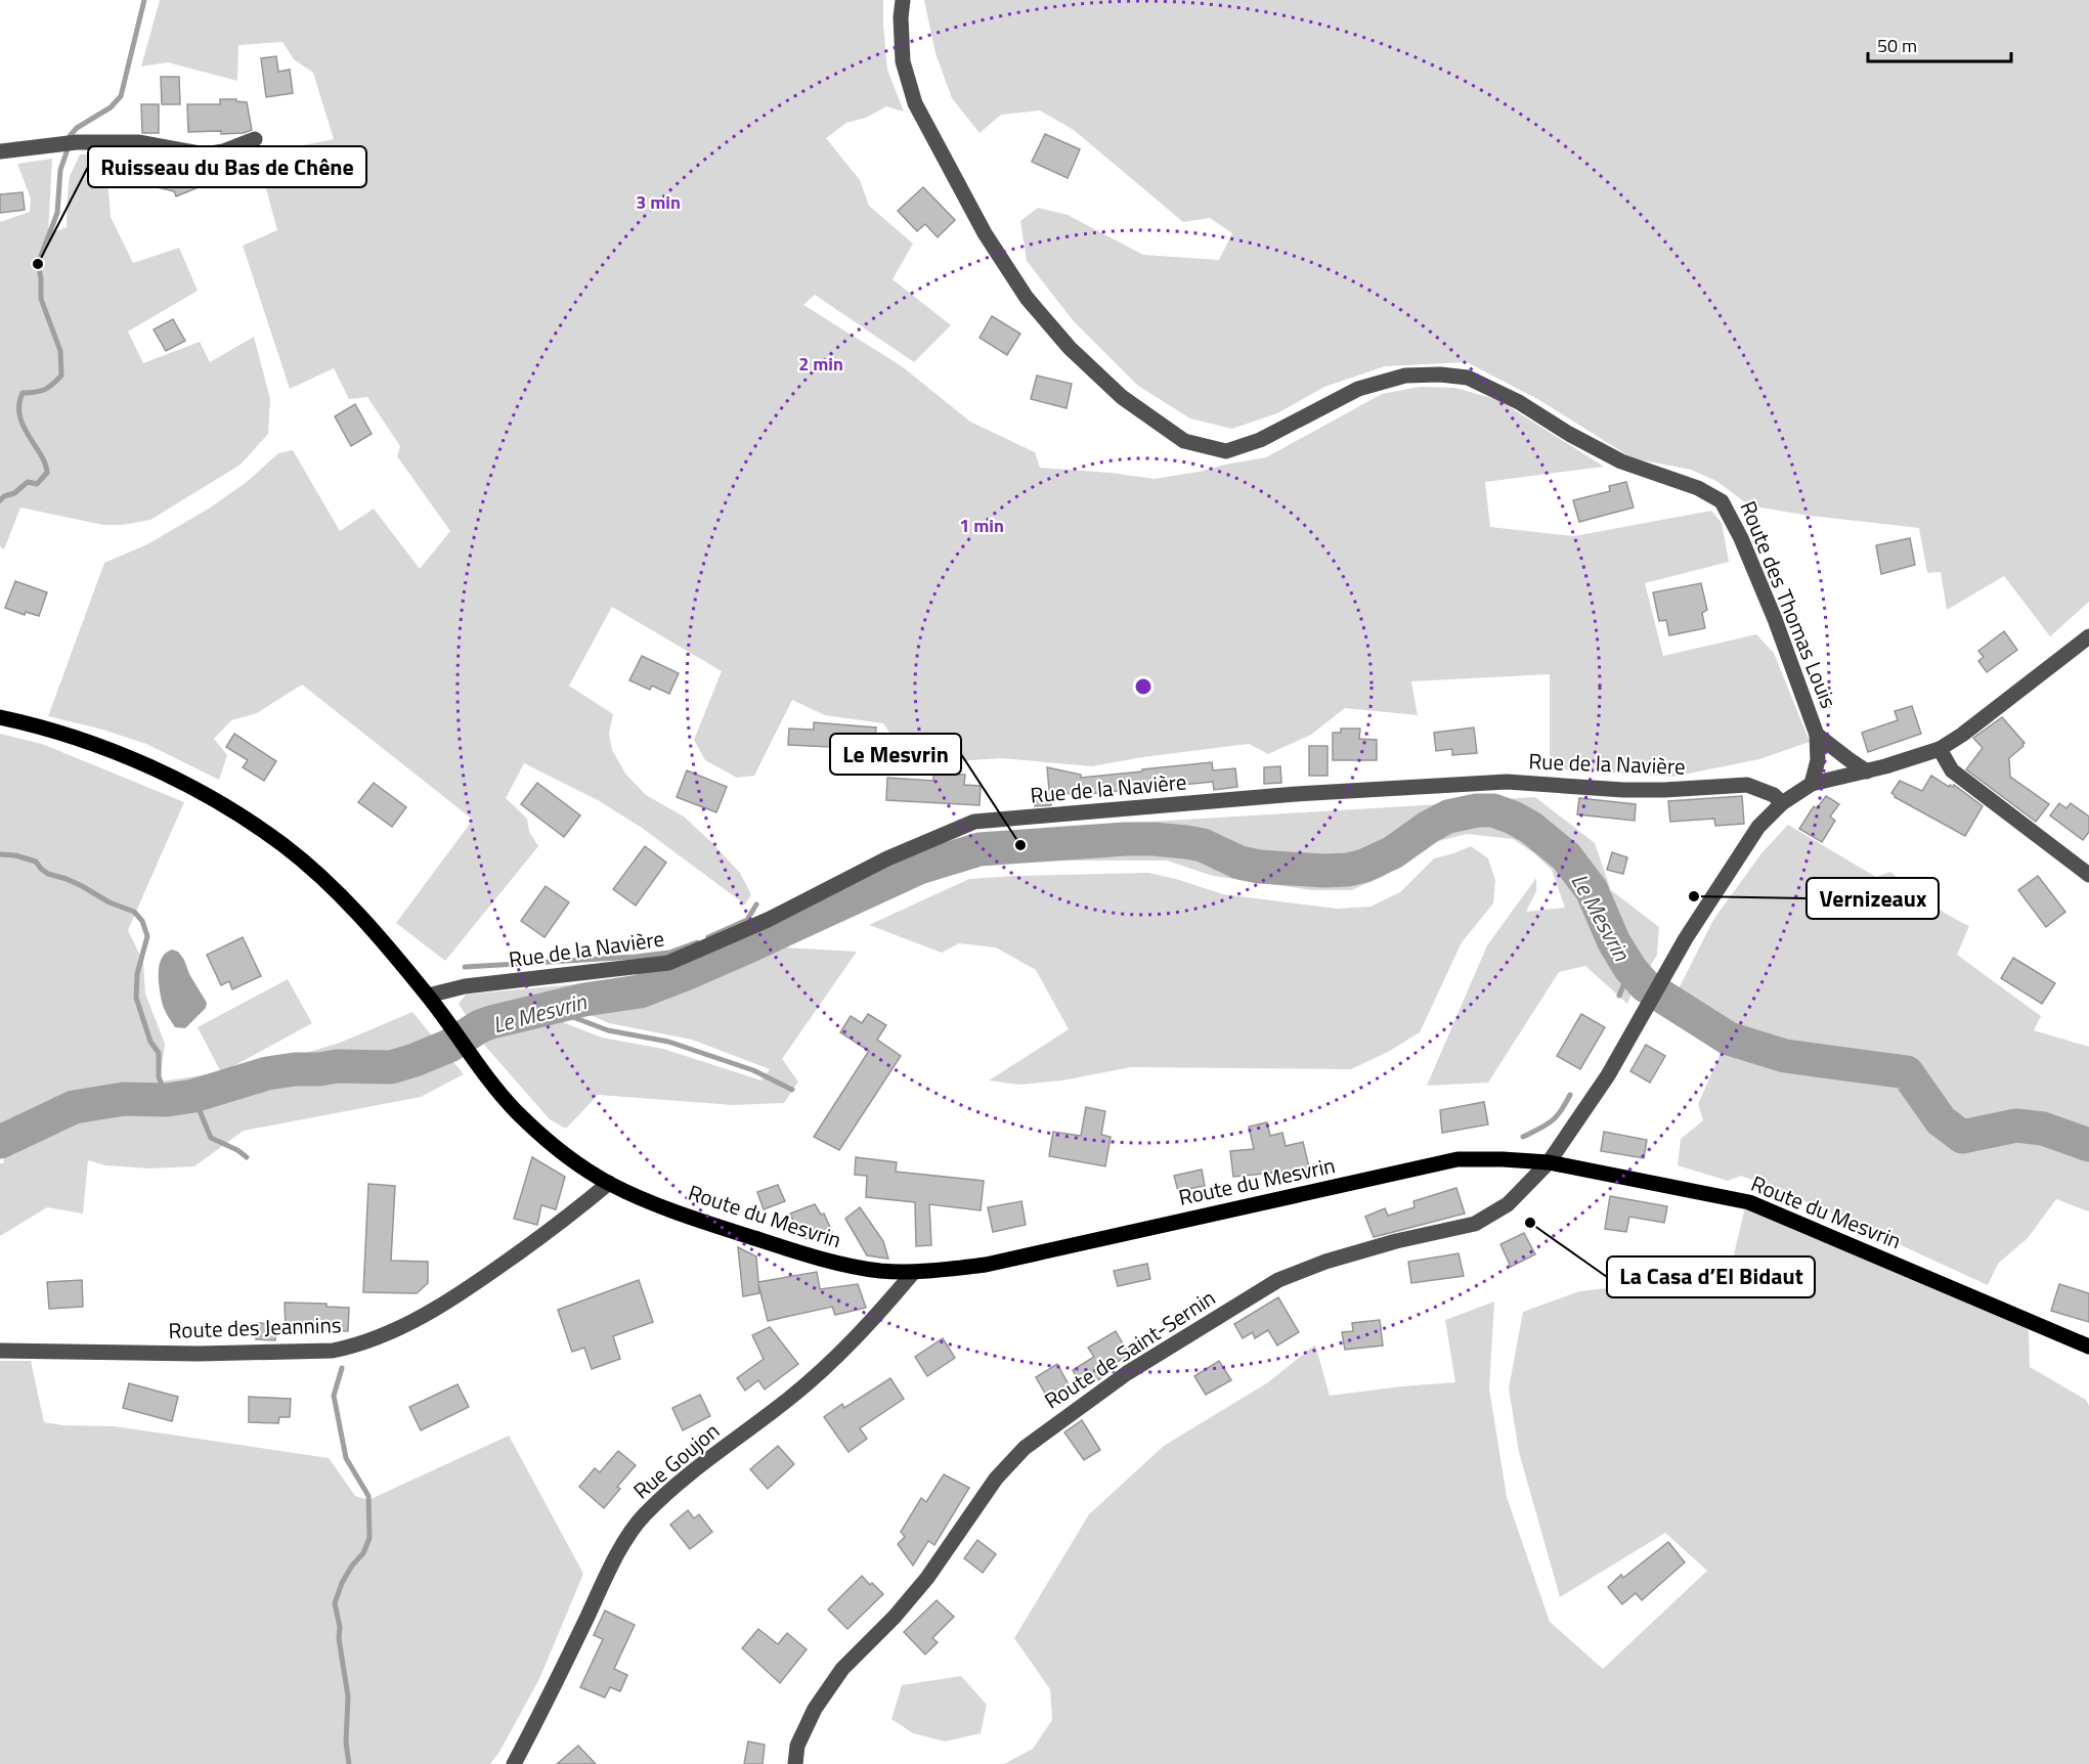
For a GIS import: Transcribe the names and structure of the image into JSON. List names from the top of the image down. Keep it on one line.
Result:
{"streets":{"main road":["Route du Mesvrin"],"street":["Route des Thomas Louis","Rue de la Navière","Route des Jeannins","Route de Saint-Sernin","Rue Goujon"]},"crossings":[["Rue de la Navière","Route du Mesvrin"],["Rue de la Navière","Route de Saint-Sernin"],["Route du Mesvrin","Route des Jeannins"],["Route du Mesvrin","Route de Saint-Sernin"],["Route du Mesvrin","Rue Goujon"]],"water":["Le Mesvrin"],"places":["Ruisseau du Bas de Chêne","Le Mesvrin","Vernizeaux","La Casa d’El Bidaut"],"scale_bar":"50 m","rings":["3 min","2 min","1 min"]}
